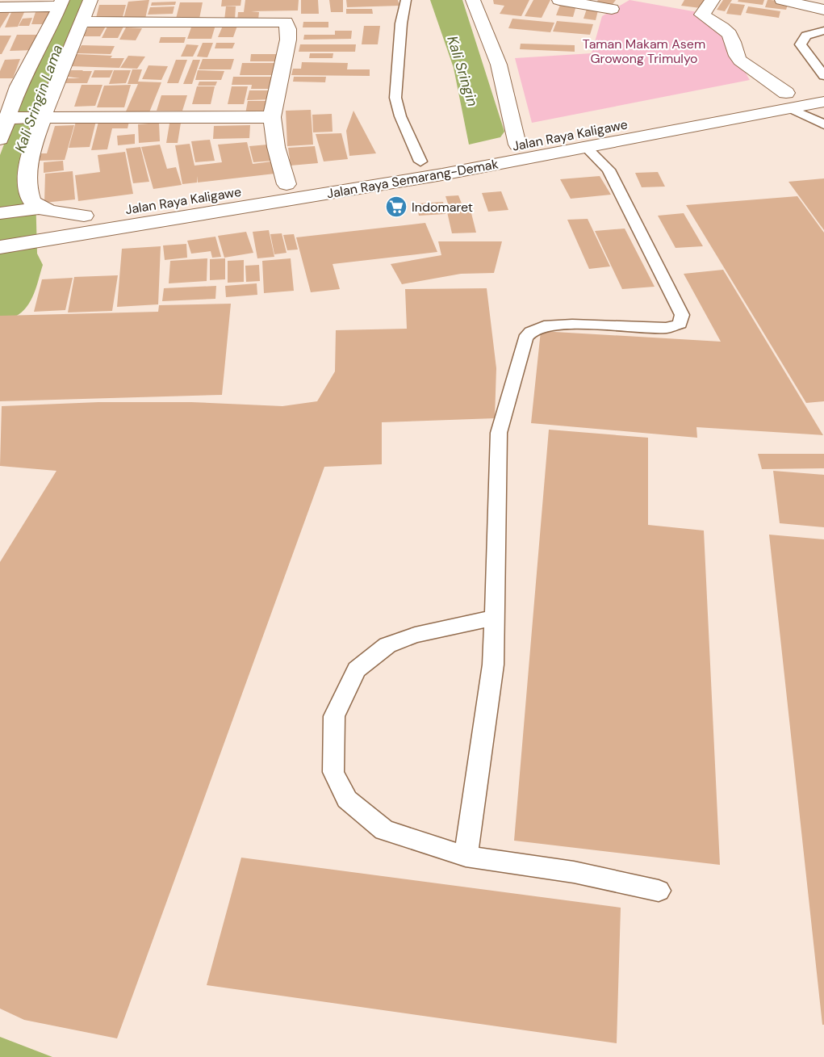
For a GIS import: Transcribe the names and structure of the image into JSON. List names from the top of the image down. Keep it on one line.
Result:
{"streets":{"main road":["Jalan Raya Kaligawe","Jalan Raya Semarang-Demak"]},"crossings":[["Jalan Raya Kaligawe","Jalan Raya Semarang-Demak"]],"water":["Kali Sringin","Kali Sringin Lama"],"parks":["Taman Makam Asem Growong Trimulyo"],"places":{"supermarket":["Indomaret"]}}
